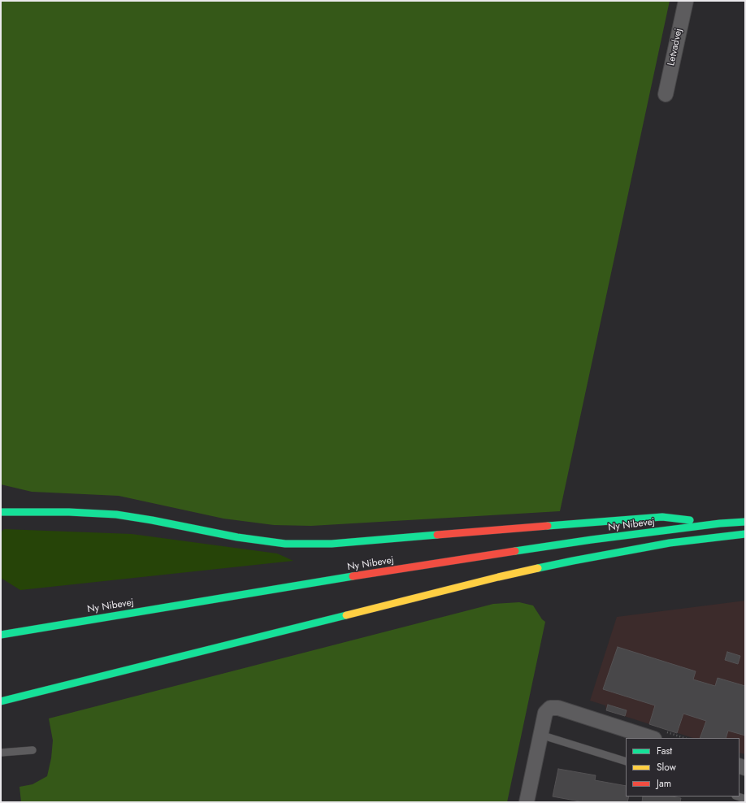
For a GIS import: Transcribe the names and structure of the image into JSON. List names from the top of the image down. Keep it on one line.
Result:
{"streets":{"highway":["Ny Nibevej"],"street":["Letvadvej"]},"legend":["Fast","Slow","Jam"]}
